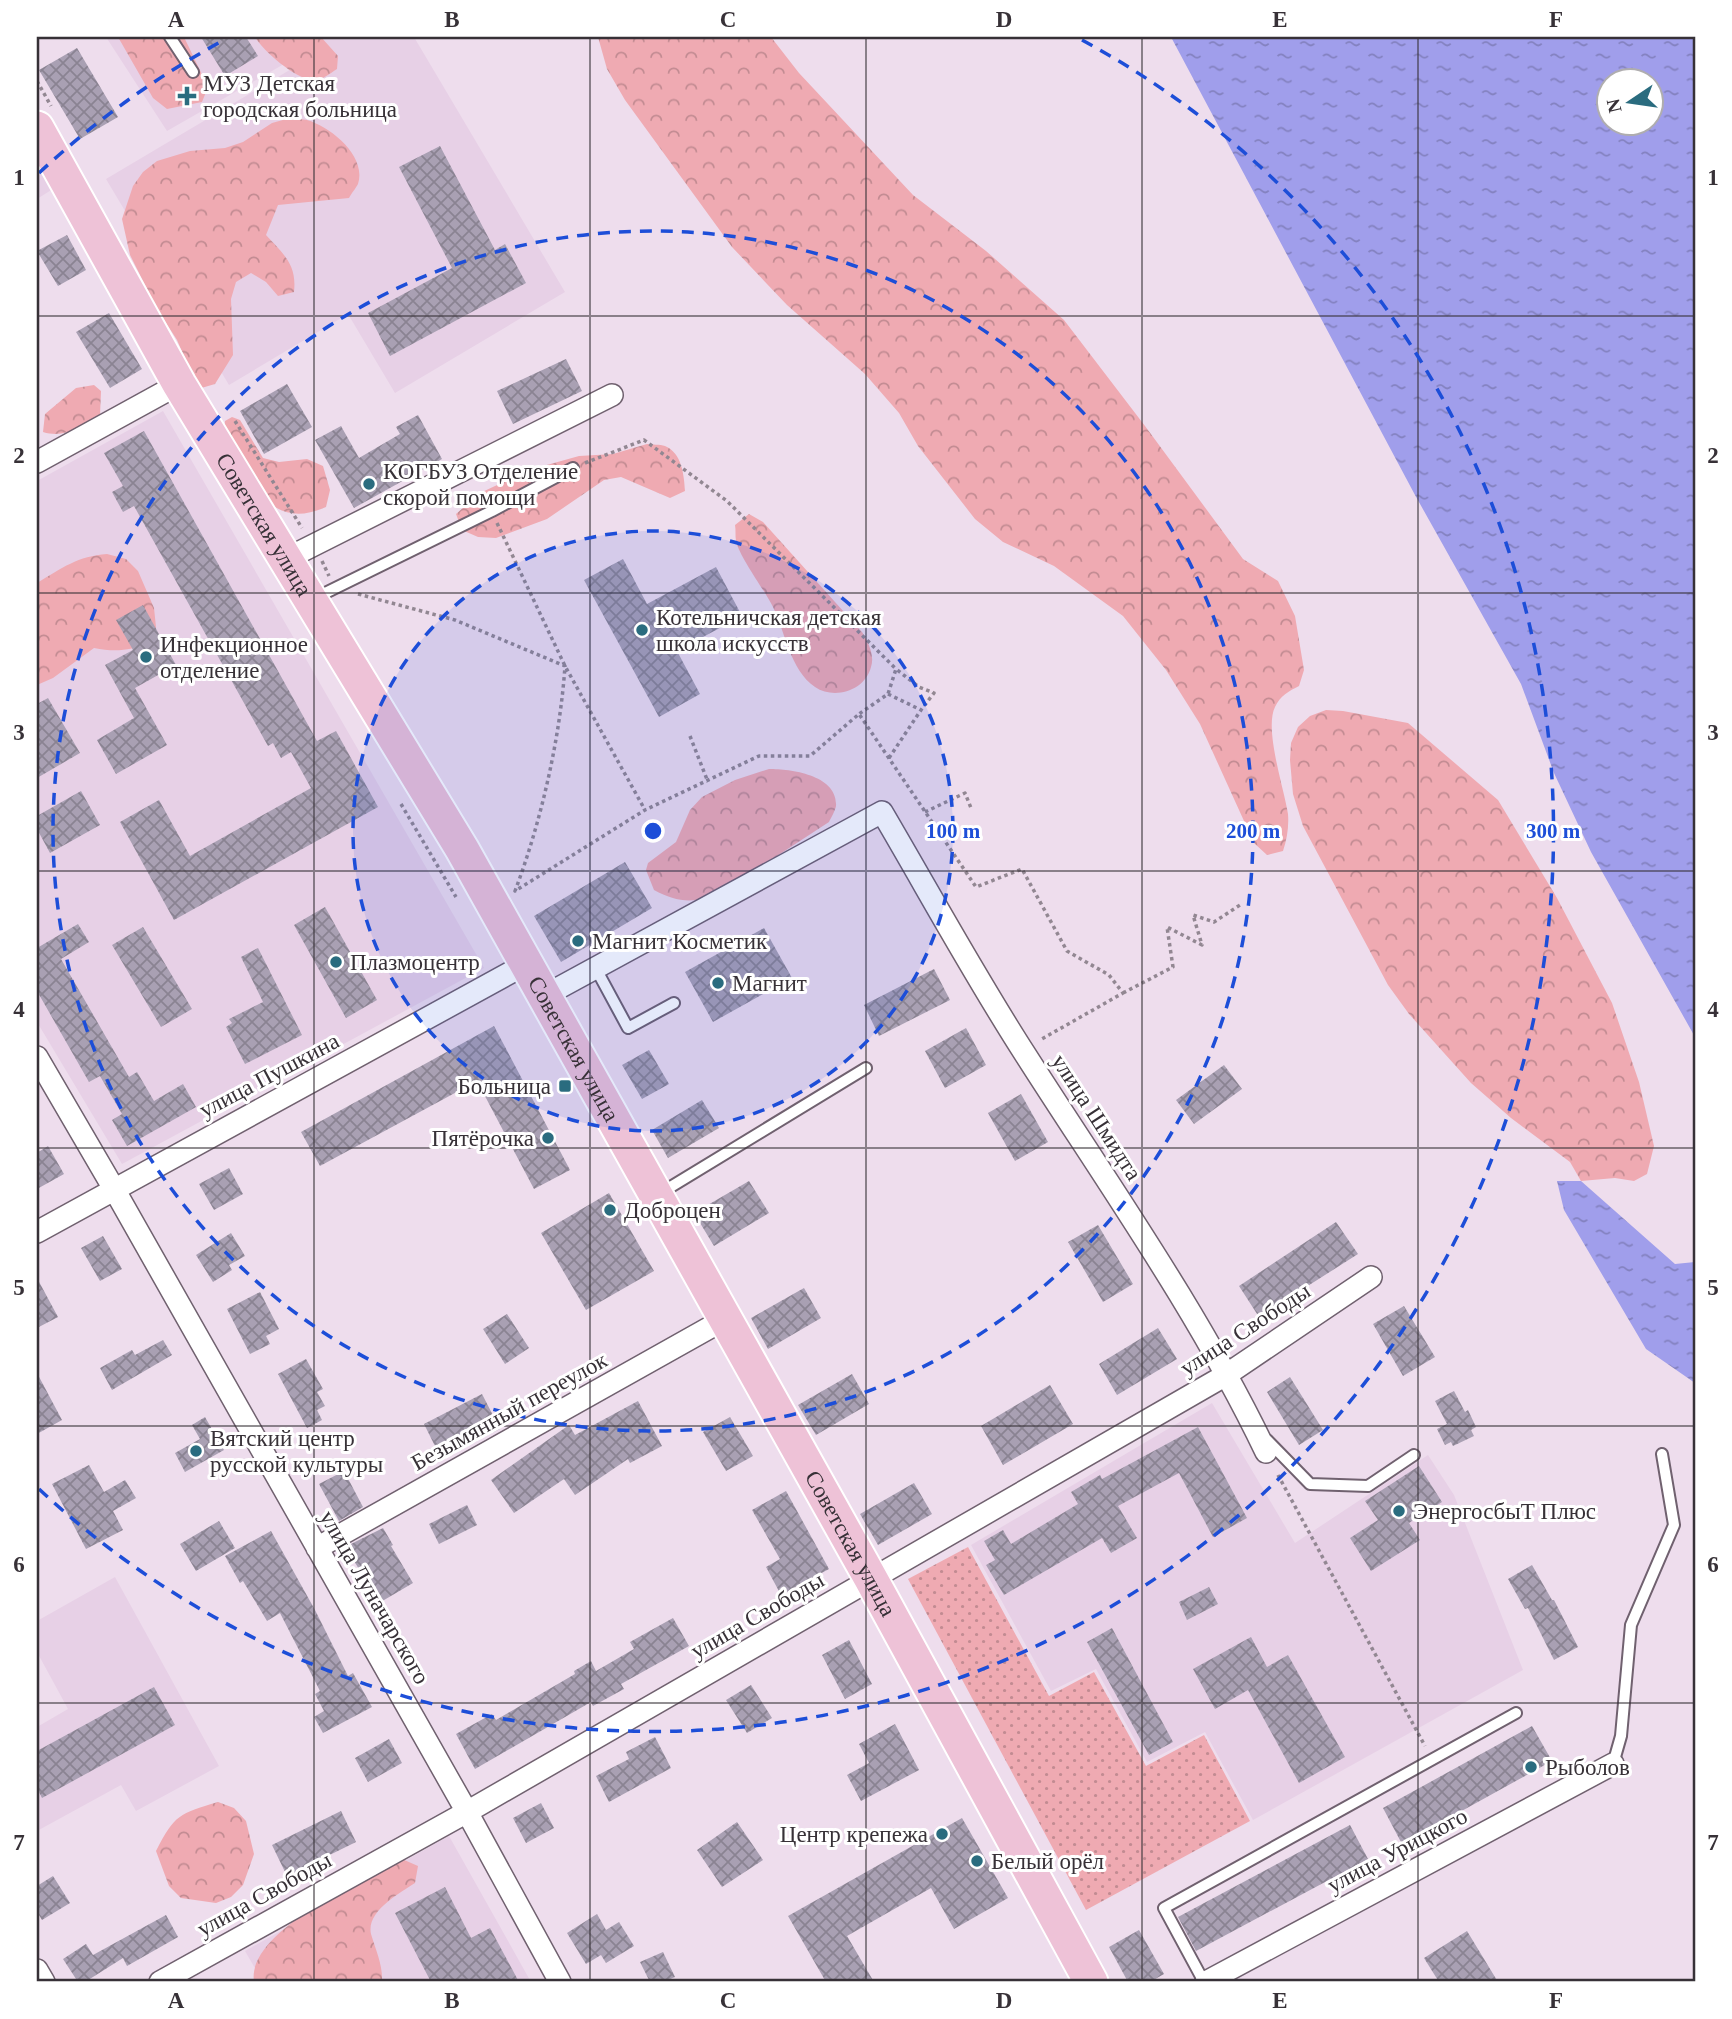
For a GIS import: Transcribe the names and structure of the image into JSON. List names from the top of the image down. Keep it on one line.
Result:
{"streets":{"main road":["Советская улица"],"street":["улица Пушкина","улица Шмидта","улица Свободы","Безымянный переулок","улица Луначарского","улица Урицкого"]},"crossings":[["Советская улица","улица Пушкина"],["Советская улица","улица Свободы"],["Советская улица","Безымянный переулок"],["улица Пушкина","улица Луначарского"],["улица Шмидта","улица Свободы"],["улица Свободы","улица Луначарского"],["Безымянный переулок","улица Луначарского"]],"places":{"health":["МУЗ Детская городская больница"],"other":["КОГБУЗ Отделение скорой помощи","Котельничская детская школа искусств","Инфекционное отделение","Магнит Косметик","Плазмоцентр","Магнит","Пятёрочка","Доброцен","Вятский центр русской культуры","ЭнергосбыТ Плюс","Рыболов","Центр крепежа","Белый орёл"],"transit":["Больница"]},"north":"left","grid":{"columns":["A","B","C","D","E","F"],"rows":["1","2","3","4","5","6","7"]},"rings":["100 m","200 m","300 m"]}
